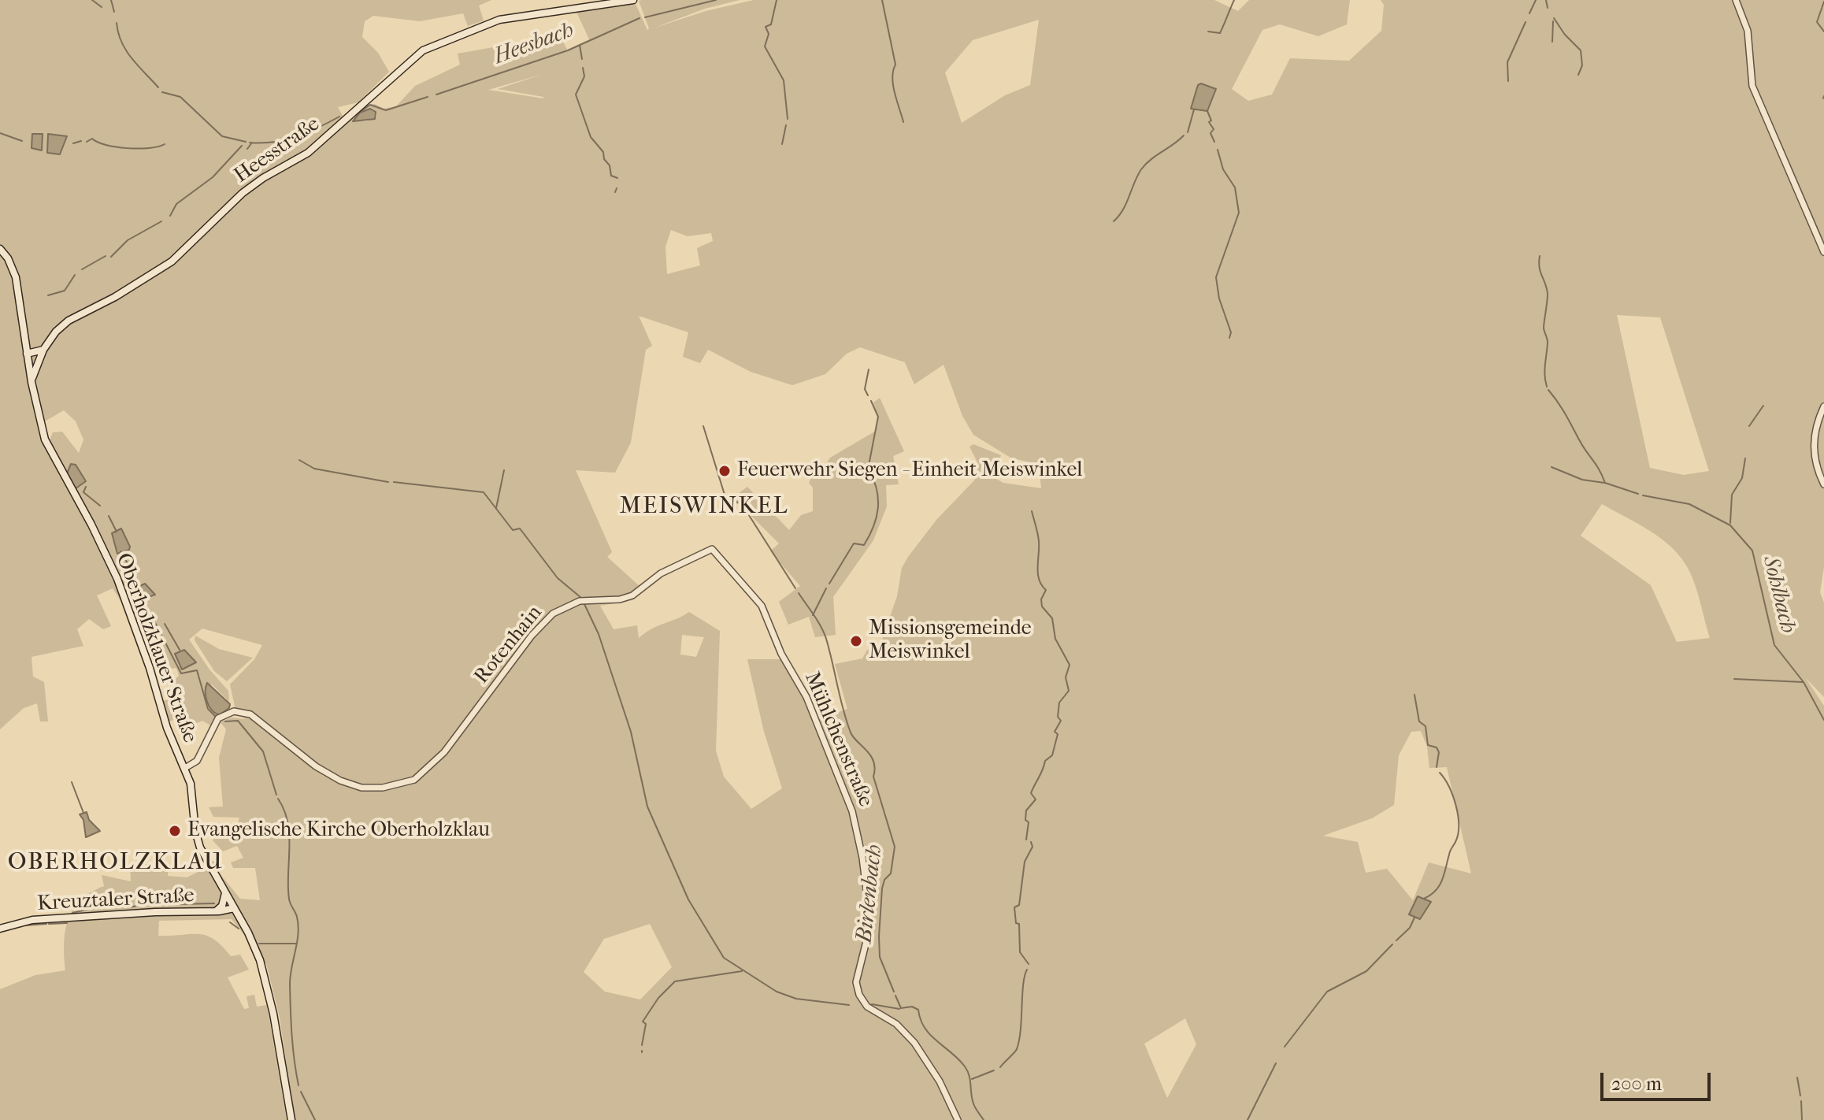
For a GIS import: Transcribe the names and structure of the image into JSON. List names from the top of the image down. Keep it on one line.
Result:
{"streets":{"main road":["Heesstraße","Oberholzklauer Straße","Kreuztaler Straße"],"street":["Rotenhain","Mühlchenstraße"]},"crossings":[["Heesstraße","Oberholzklauer Straße"],["Rotenhain","Oberholzklauer Straße"],["Rotenhain","Mühlchenstraße"],["Oberholzklauer Straße","Kreuztaler Straße"]],"districts":["MEISWINKEL","OBERHOLZKLAU"],"water":["Heesbach","Sohlbach","Birlenbach"],"places":["Feuerwehr Siegen - Einheit Meiswinkel","Missionsgemeinde Meiswinkel","Evangelische Kirche Oberholzklau"],"scale_bar":"200 m"}
